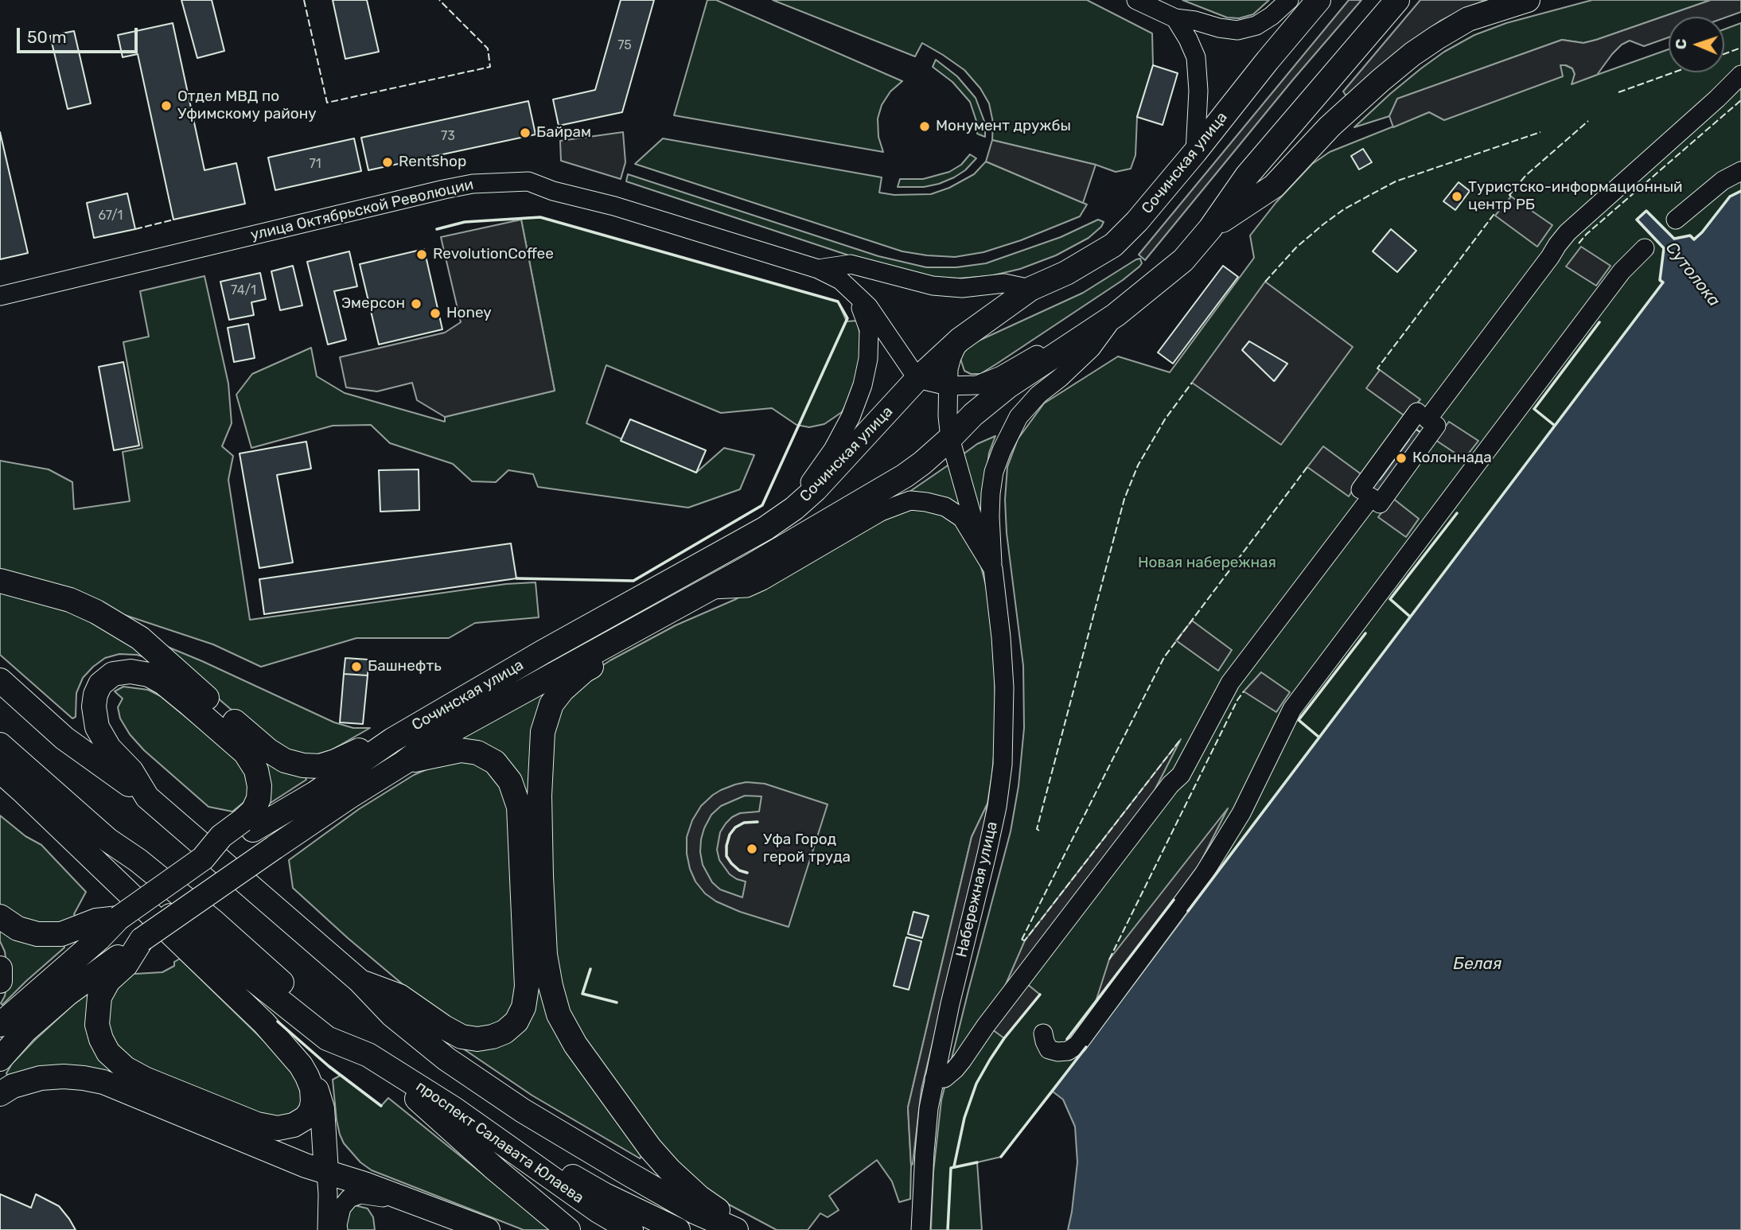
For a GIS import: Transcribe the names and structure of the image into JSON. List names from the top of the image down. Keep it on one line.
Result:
{"streets":{"main road":["Сочинская улица","проспект Салавата Юлаева"],"street":["улица Октябрьской Революции","Набережная улица"]},"water":["Сутолока","Белая"],"parks":["Новая набережная"],"places":["Отдел МВД по Уфимскому району","Монумент дружбы","Байрам","Rentshop","Туристско-информационный центр РБ","RevolutionCoffee","Эмерсон","Honey","Колоннада","Башнефть","Уфа Город герой труда"],"house_numbers":["75","73","71","67/1","74/1"],"scale_bar":"50 m","north":"left"}
